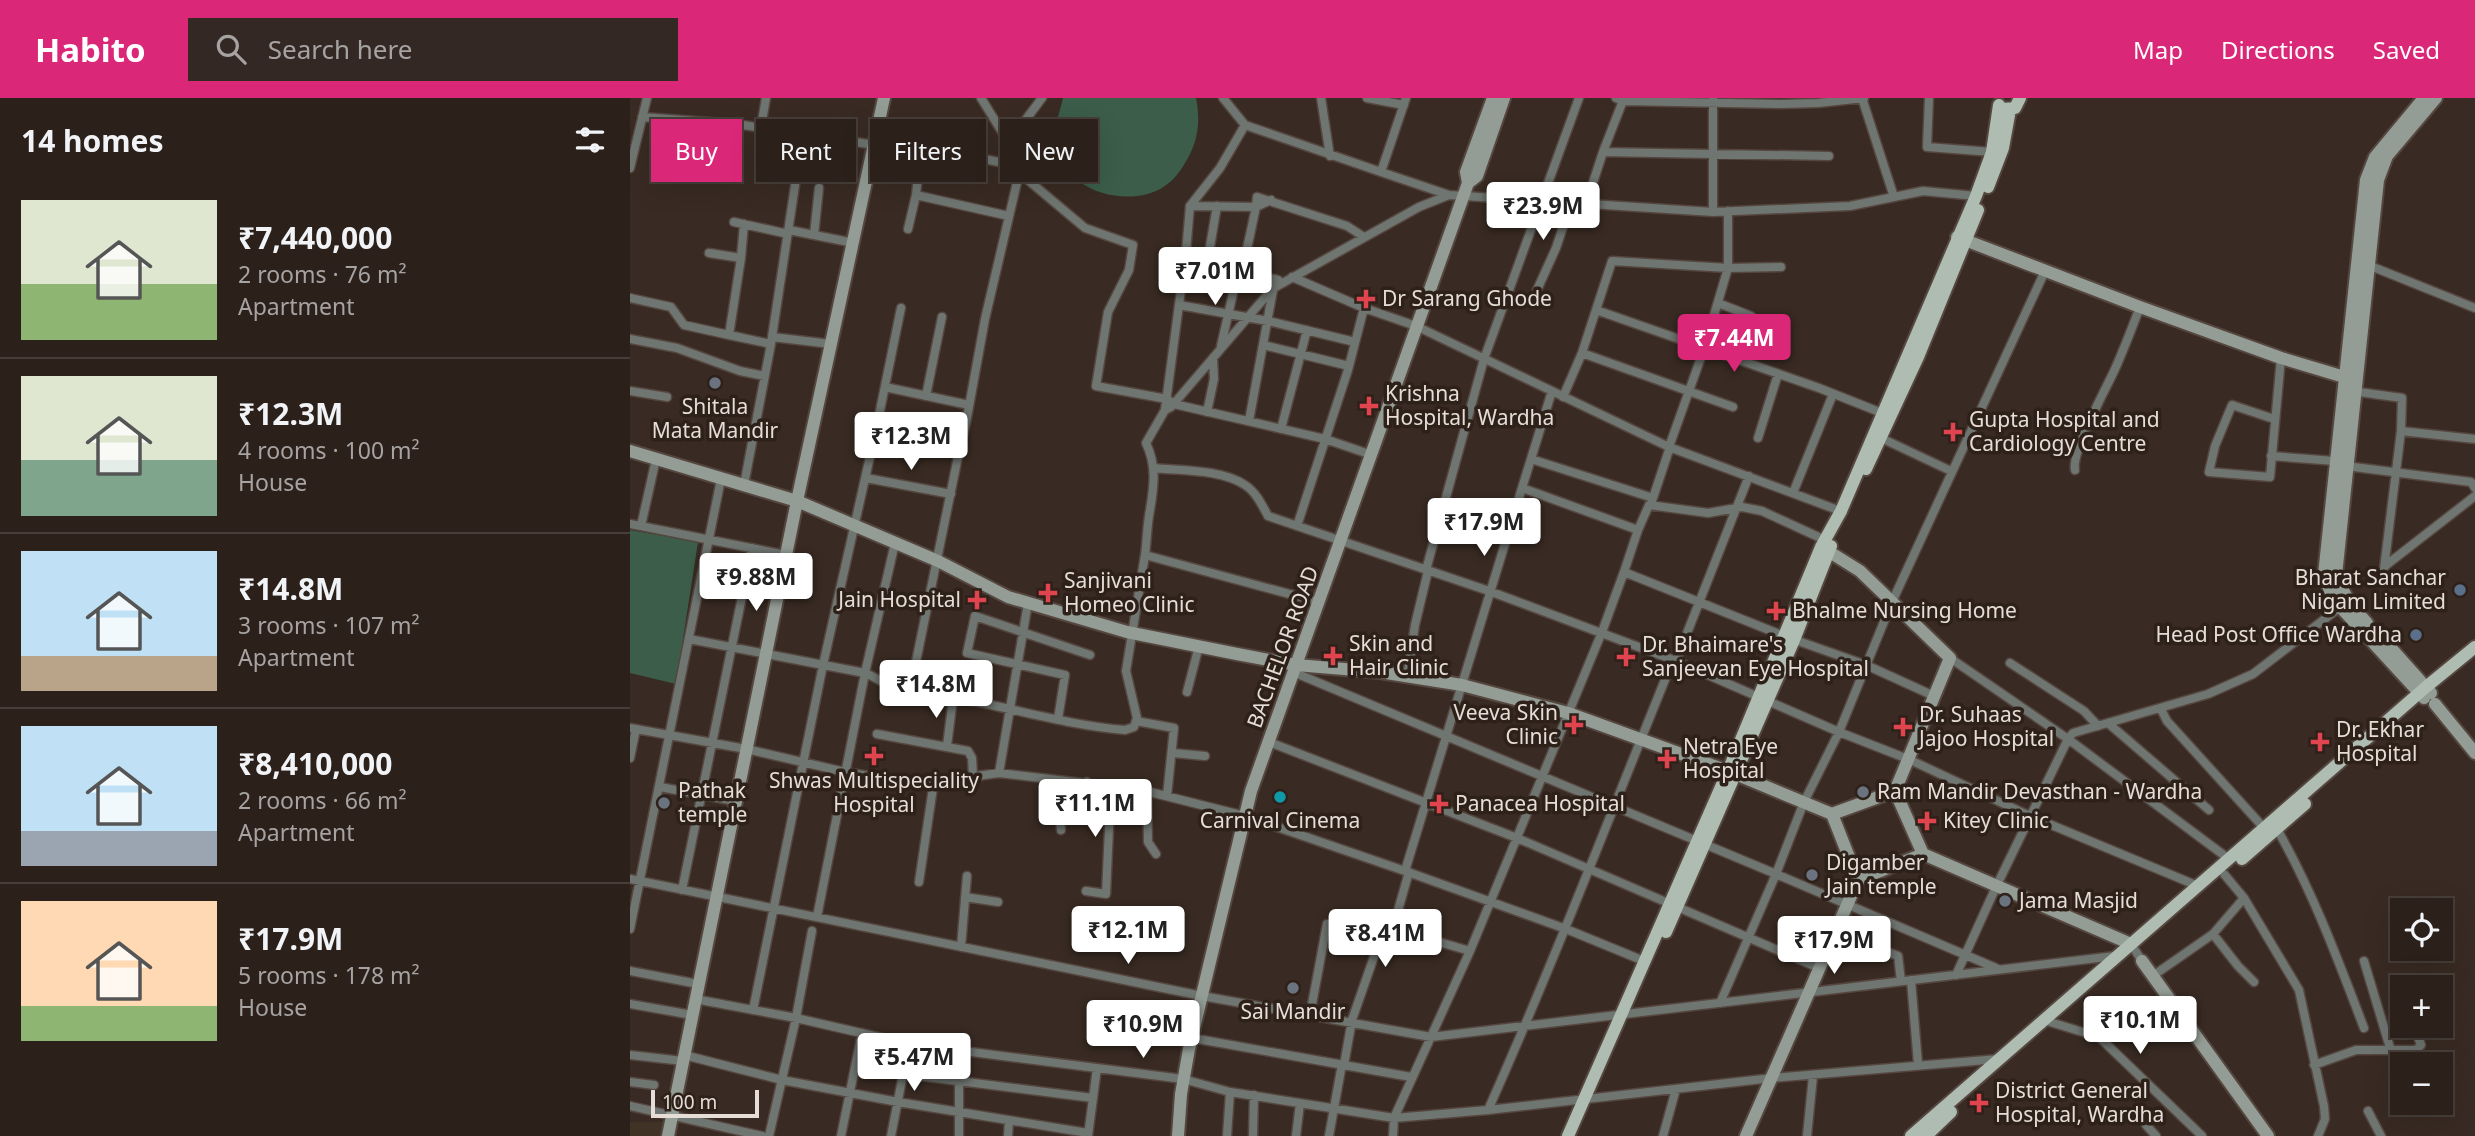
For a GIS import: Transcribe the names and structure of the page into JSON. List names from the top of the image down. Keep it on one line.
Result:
{"streets":{"street":["BACHELOR ROAD"]},"places":{"health":["Dr Sarang Ghode","Krishna Hospital, Wardha","Gupta Hospital and Cardiology Centre","Sanjivani Homeo Clinic","Jain Hospital","Bhalme Nursing Home","Skin and Hair Clinic","Dr. Bhaimare's Sanjeevan Eye Hospital","Veeva Skin Clinic","Dr. Suhaas Jajoo Hospital","Dr. Ekhar Hospital","Shwas Multispeciality Hospital","Netra Eye Hospital","Panacea Hospital","Kitey Clinic","District General Hospital, Wardha"],"other":["Shitala Mata Mandir","Bharat Sanchar Nigam Limited","Head Post Office Wardha","Ram Mandir Devasthan - Wardha","Carnival Cinema","Pathak temple","Digamber Jain temple","Jama Masjid","Sai Mandir"]},"scale_bar":"100 m","page":{"header":"Habito","search":"Search here","nav":["Map","Directions","Saved"],"heading":"14 homes","chip":["Buy","Rent","Filters","New"],"list":[{"name":"₹7,440,000","note":"2 rooms · 76 m² · Apartment"},{"name":"₹12.3M","note":"4 rooms · 100 m² · House"},{"name":"₹14.8M","note":"3 rooms · 107 m² · Apartment"},{"name":"₹8,410,000","note":"2 rooms · 66 m² · Apartment"},{"name":"₹17.9M","note":"5 rooms · 178 m² · House"}],"price":["₹23.9M","₹7.01M","₹7.44M","₹12.3M","₹17.9M","₹9.88M","₹14.8M","₹11.1M","₹12.1M","₹8.41M","₹17.9M","₹10.1M","₹10.9M","₹5.47M"],"map_buttons":["+","−"],"scale":"100 m"}}
